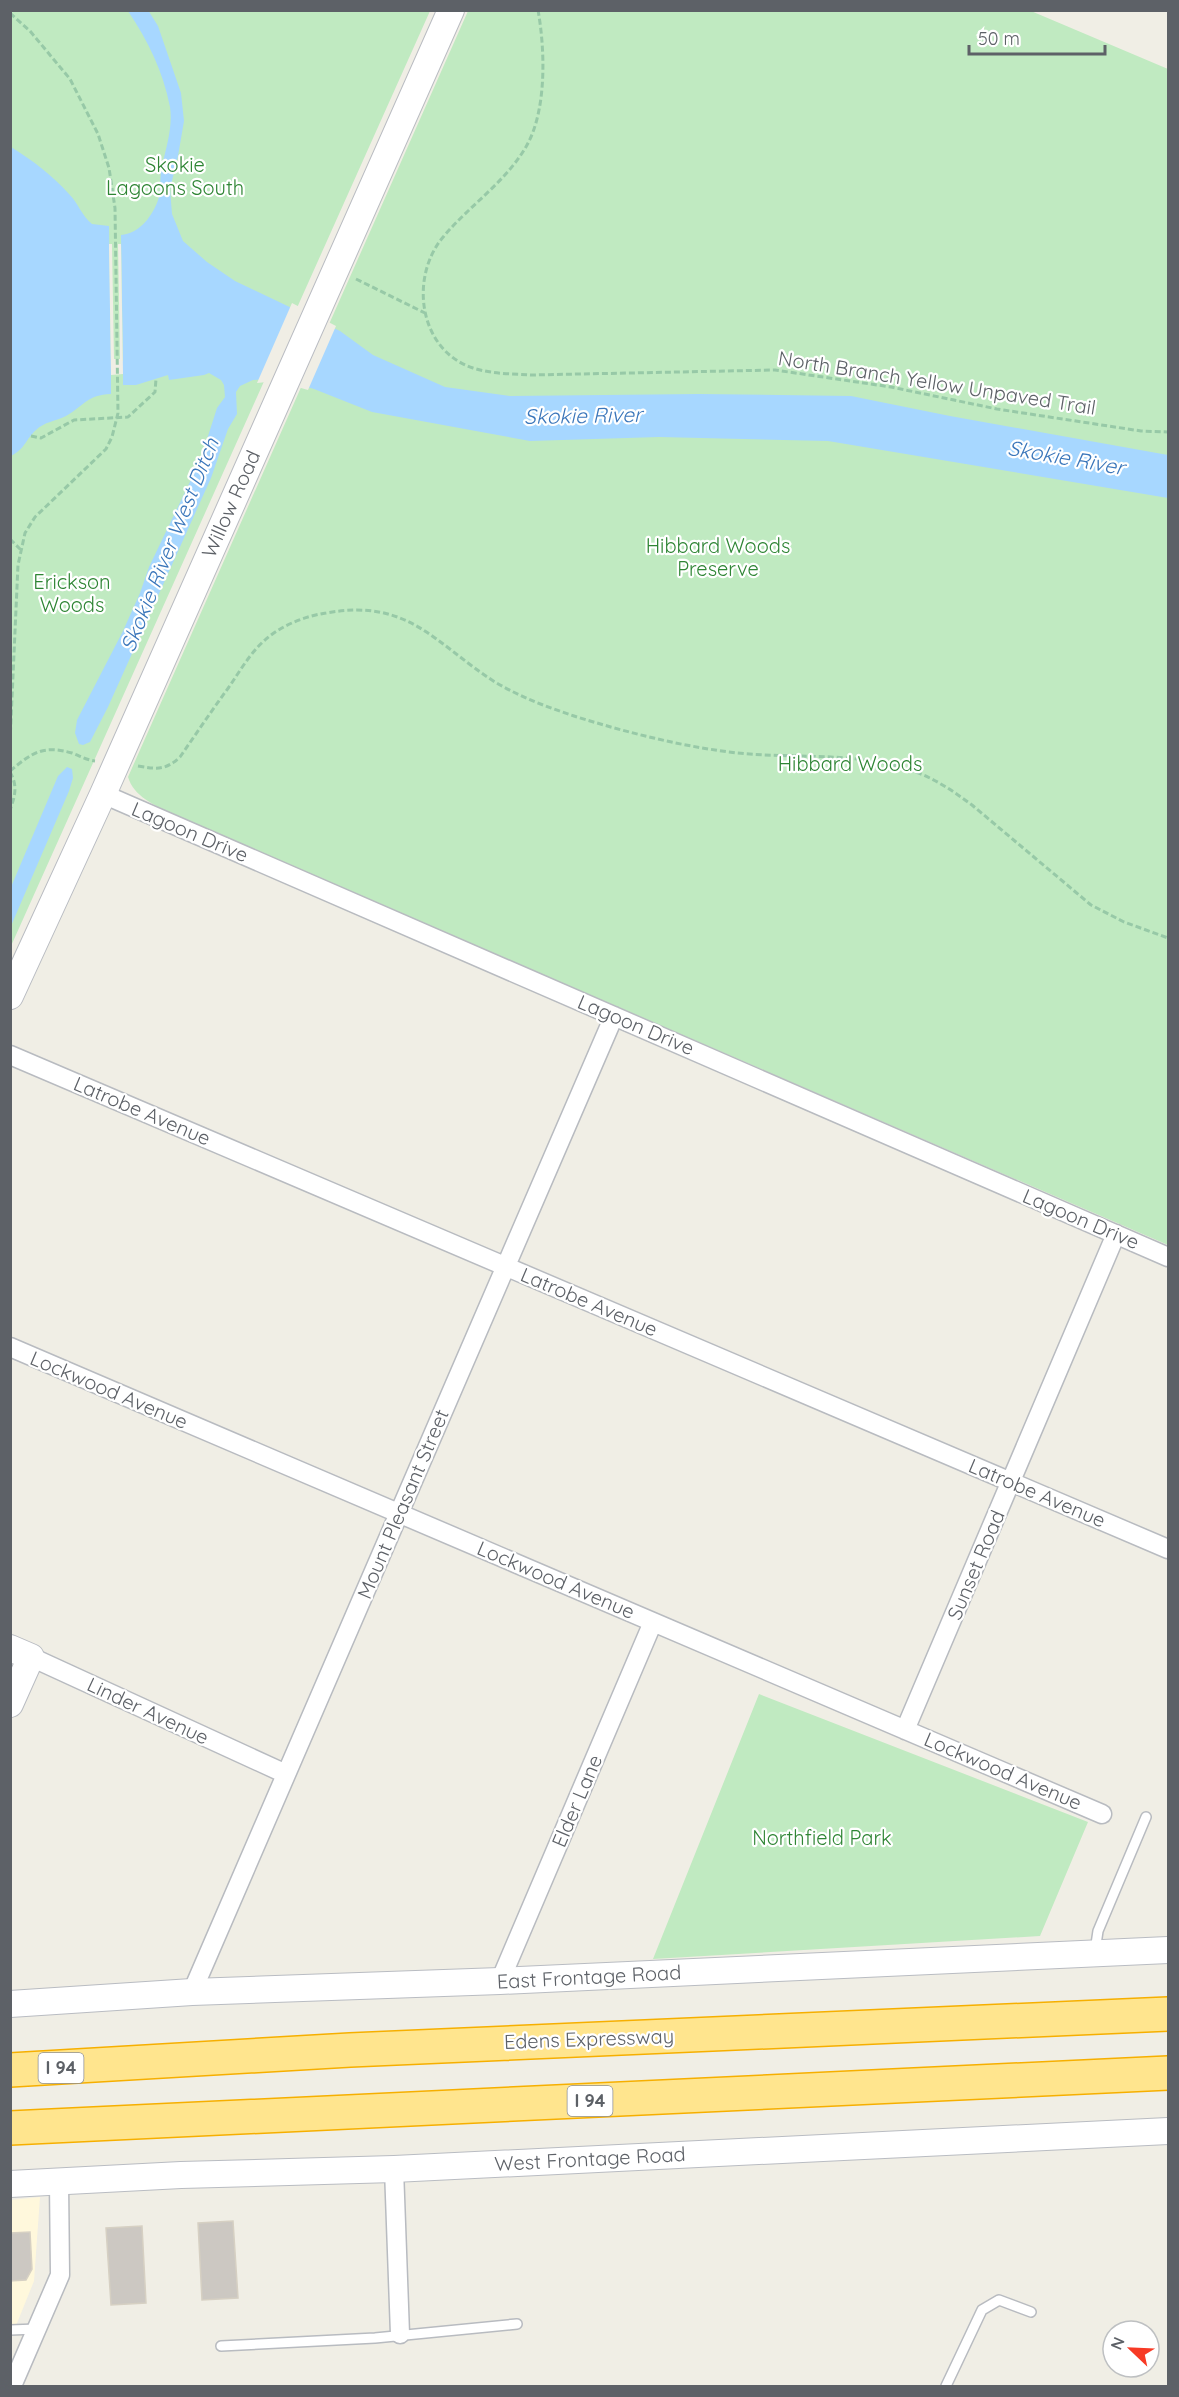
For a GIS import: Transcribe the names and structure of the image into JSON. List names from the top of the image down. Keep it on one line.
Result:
{"streets":{"highway":["Edens Expressway","I 94"],"street":["Willow Road","Lagoon Drive","Latrobe Avenue","Lockwood Avenue","Mount Pleasant Street","Sunset Road","Linder Avenue","Elder Lane","East Frontage Road","West Frontage Road"],"path":["North Branch Yellow Unpaved Trail"]},"crossings":[["Willow Road","Lagoon Drive"],["Lagoon Drive","Mount Pleasant Street"],["Lagoon Drive","Sunset Road"],["Latrobe Avenue","Mount Pleasant Street"],["Latrobe Avenue","Sunset Road"],["Lockwood Avenue","Mount Pleasant Street"],["Lockwood Avenue","Sunset Road"],["Lockwood Avenue","Elder Lane"],["Mount Pleasant Street","Linder Avenue"],["Mount Pleasant Street","East Frontage Road"],["Elder Lane","East Frontage Road"]],"water":["Skokie River","Skokie River West Ditch"],"parks":["Skokie Lagoons South","Hibbard Woods Preserve","Erickson Woods","Hibbard Woods","Northfield Park"],"scale_bar":"50 m","north":"top left"}
